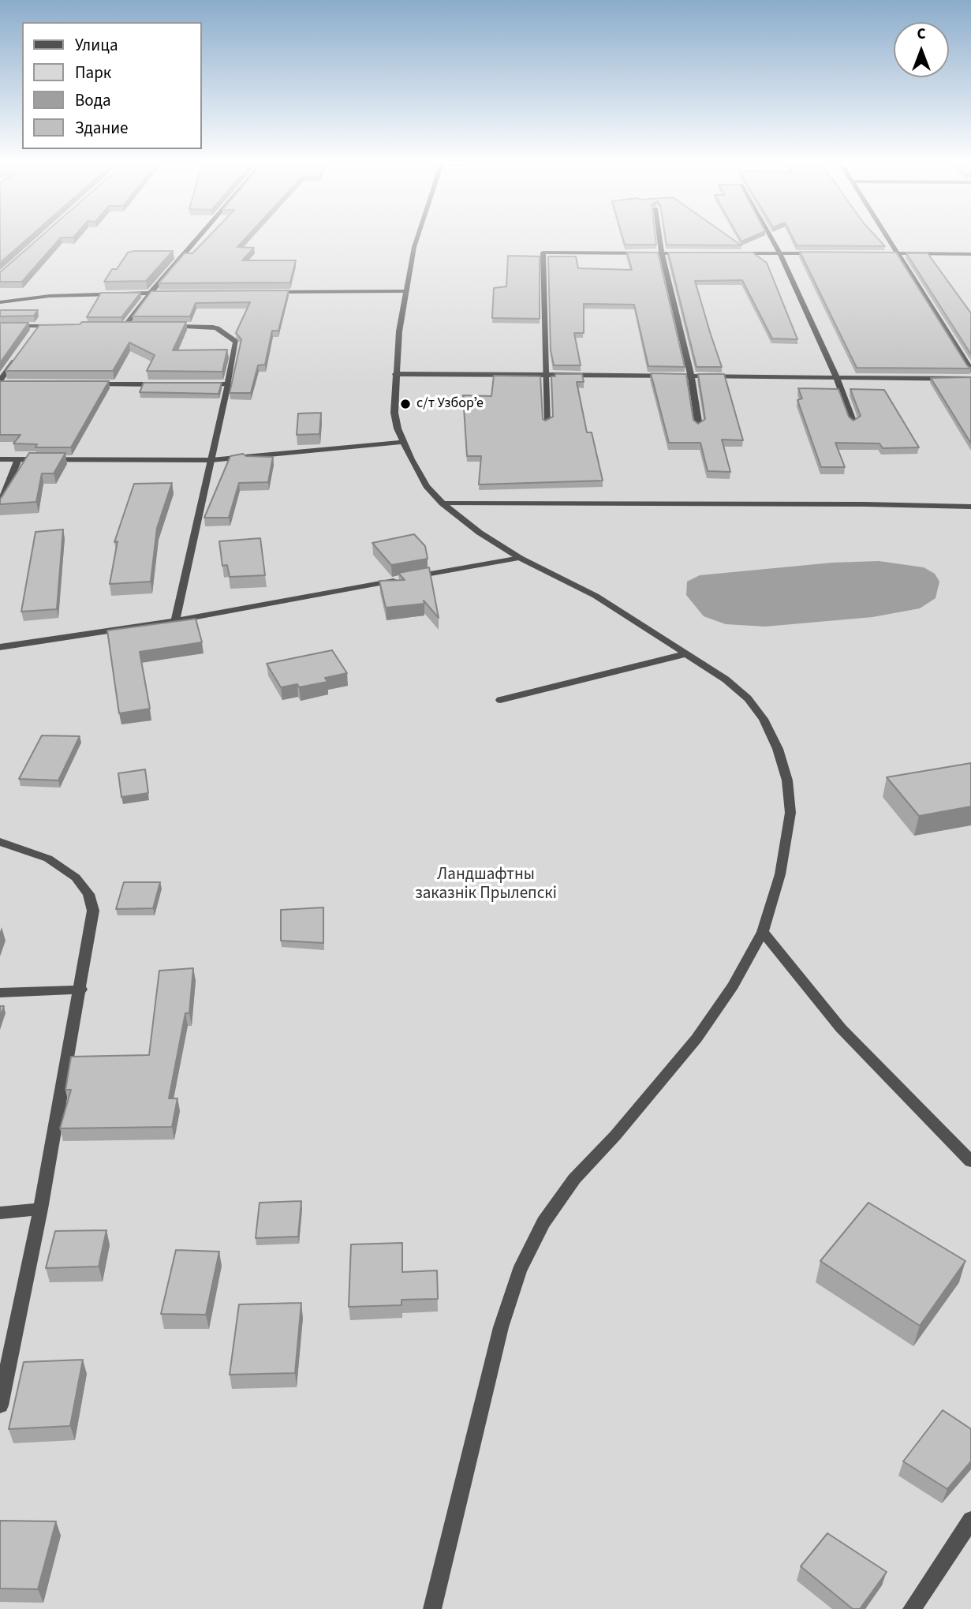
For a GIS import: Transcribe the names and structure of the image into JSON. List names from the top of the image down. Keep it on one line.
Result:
{"parks":["Ландшафтны заказнік Прылепскі"],"places":["с/т Узборʼе"],"legend":["Улица","Парк","Вода","Здание"],"north":"top"}
